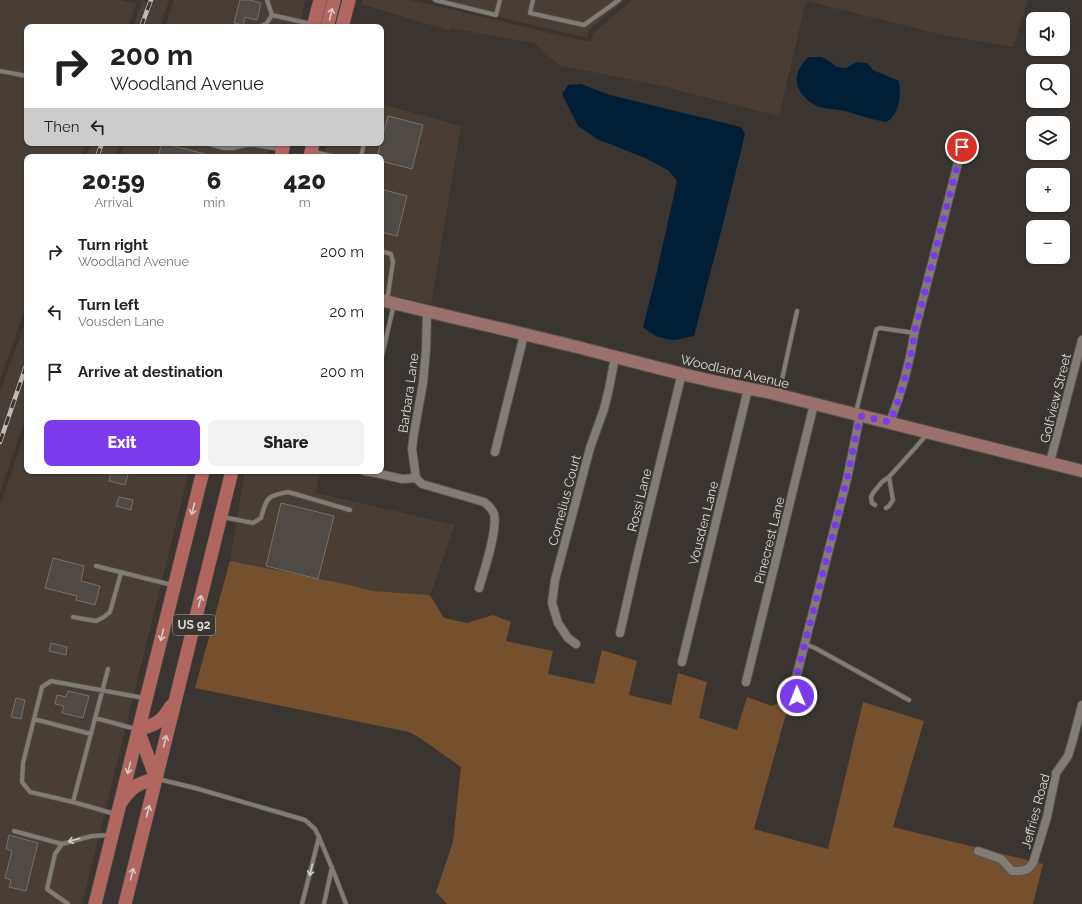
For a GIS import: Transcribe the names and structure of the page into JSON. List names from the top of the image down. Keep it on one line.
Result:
{"streets":{"main road":["US 92"],"street":["Woodland Avenue","Barbara Lane","Golfview Street","Cornelius Court","Rossi Lane","Vousden Lane","Pinecrest Lane","Jeffries Road"]},"crossings":[["Woodland Avenue","Barbara Lane"],["Woodland Avenue","Golfview Street"],["Woodland Avenue","Cornelius Court"],["Woodland Avenue","Rossi Lane"],["Woodland Avenue","Vousden Lane"],["Woodland Avenue","Pinecrest Lane"]],"page":{"map_buttons":["+","−"],"turn":["200 m","Woodland Avenue"],"then":"Then","eta":["20:59","Arrival","6","min","420","m"],"list":[{"name":"Turn right","note":"Woodland Avenue","value":"200 m"},{"name":"Turn left","note":"Vousden Lane","value":"20 m"},{"name":"Arrive at destination","value":"200 m"}],"buttons":["Exit","Share"]}}
